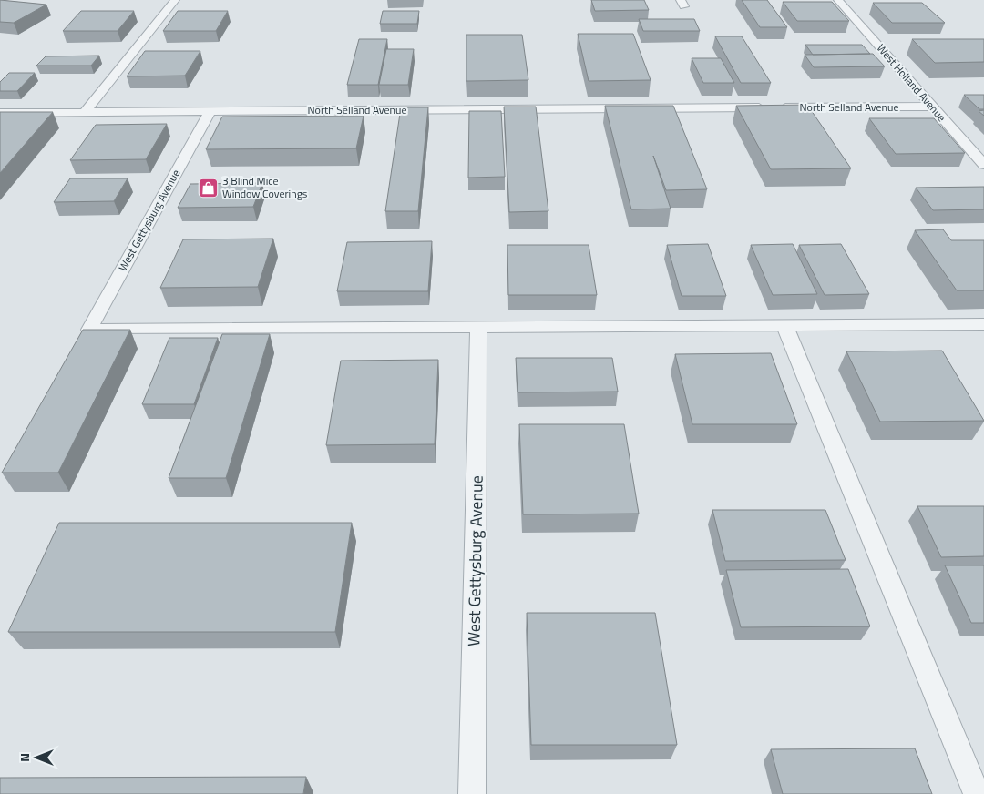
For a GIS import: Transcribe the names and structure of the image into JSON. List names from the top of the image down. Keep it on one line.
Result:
{"streets":{"street":["West Holland Avenue","North Selland Avenue","West Gettysburg Avenue"]},"crossings":[["West Holland Avenue","North Selland Avenue"],["North Selland Avenue","West Gettysburg Avenue"]],"places":{"shop":["3 Blind Mice Window Coverings"]},"north":"left"}
